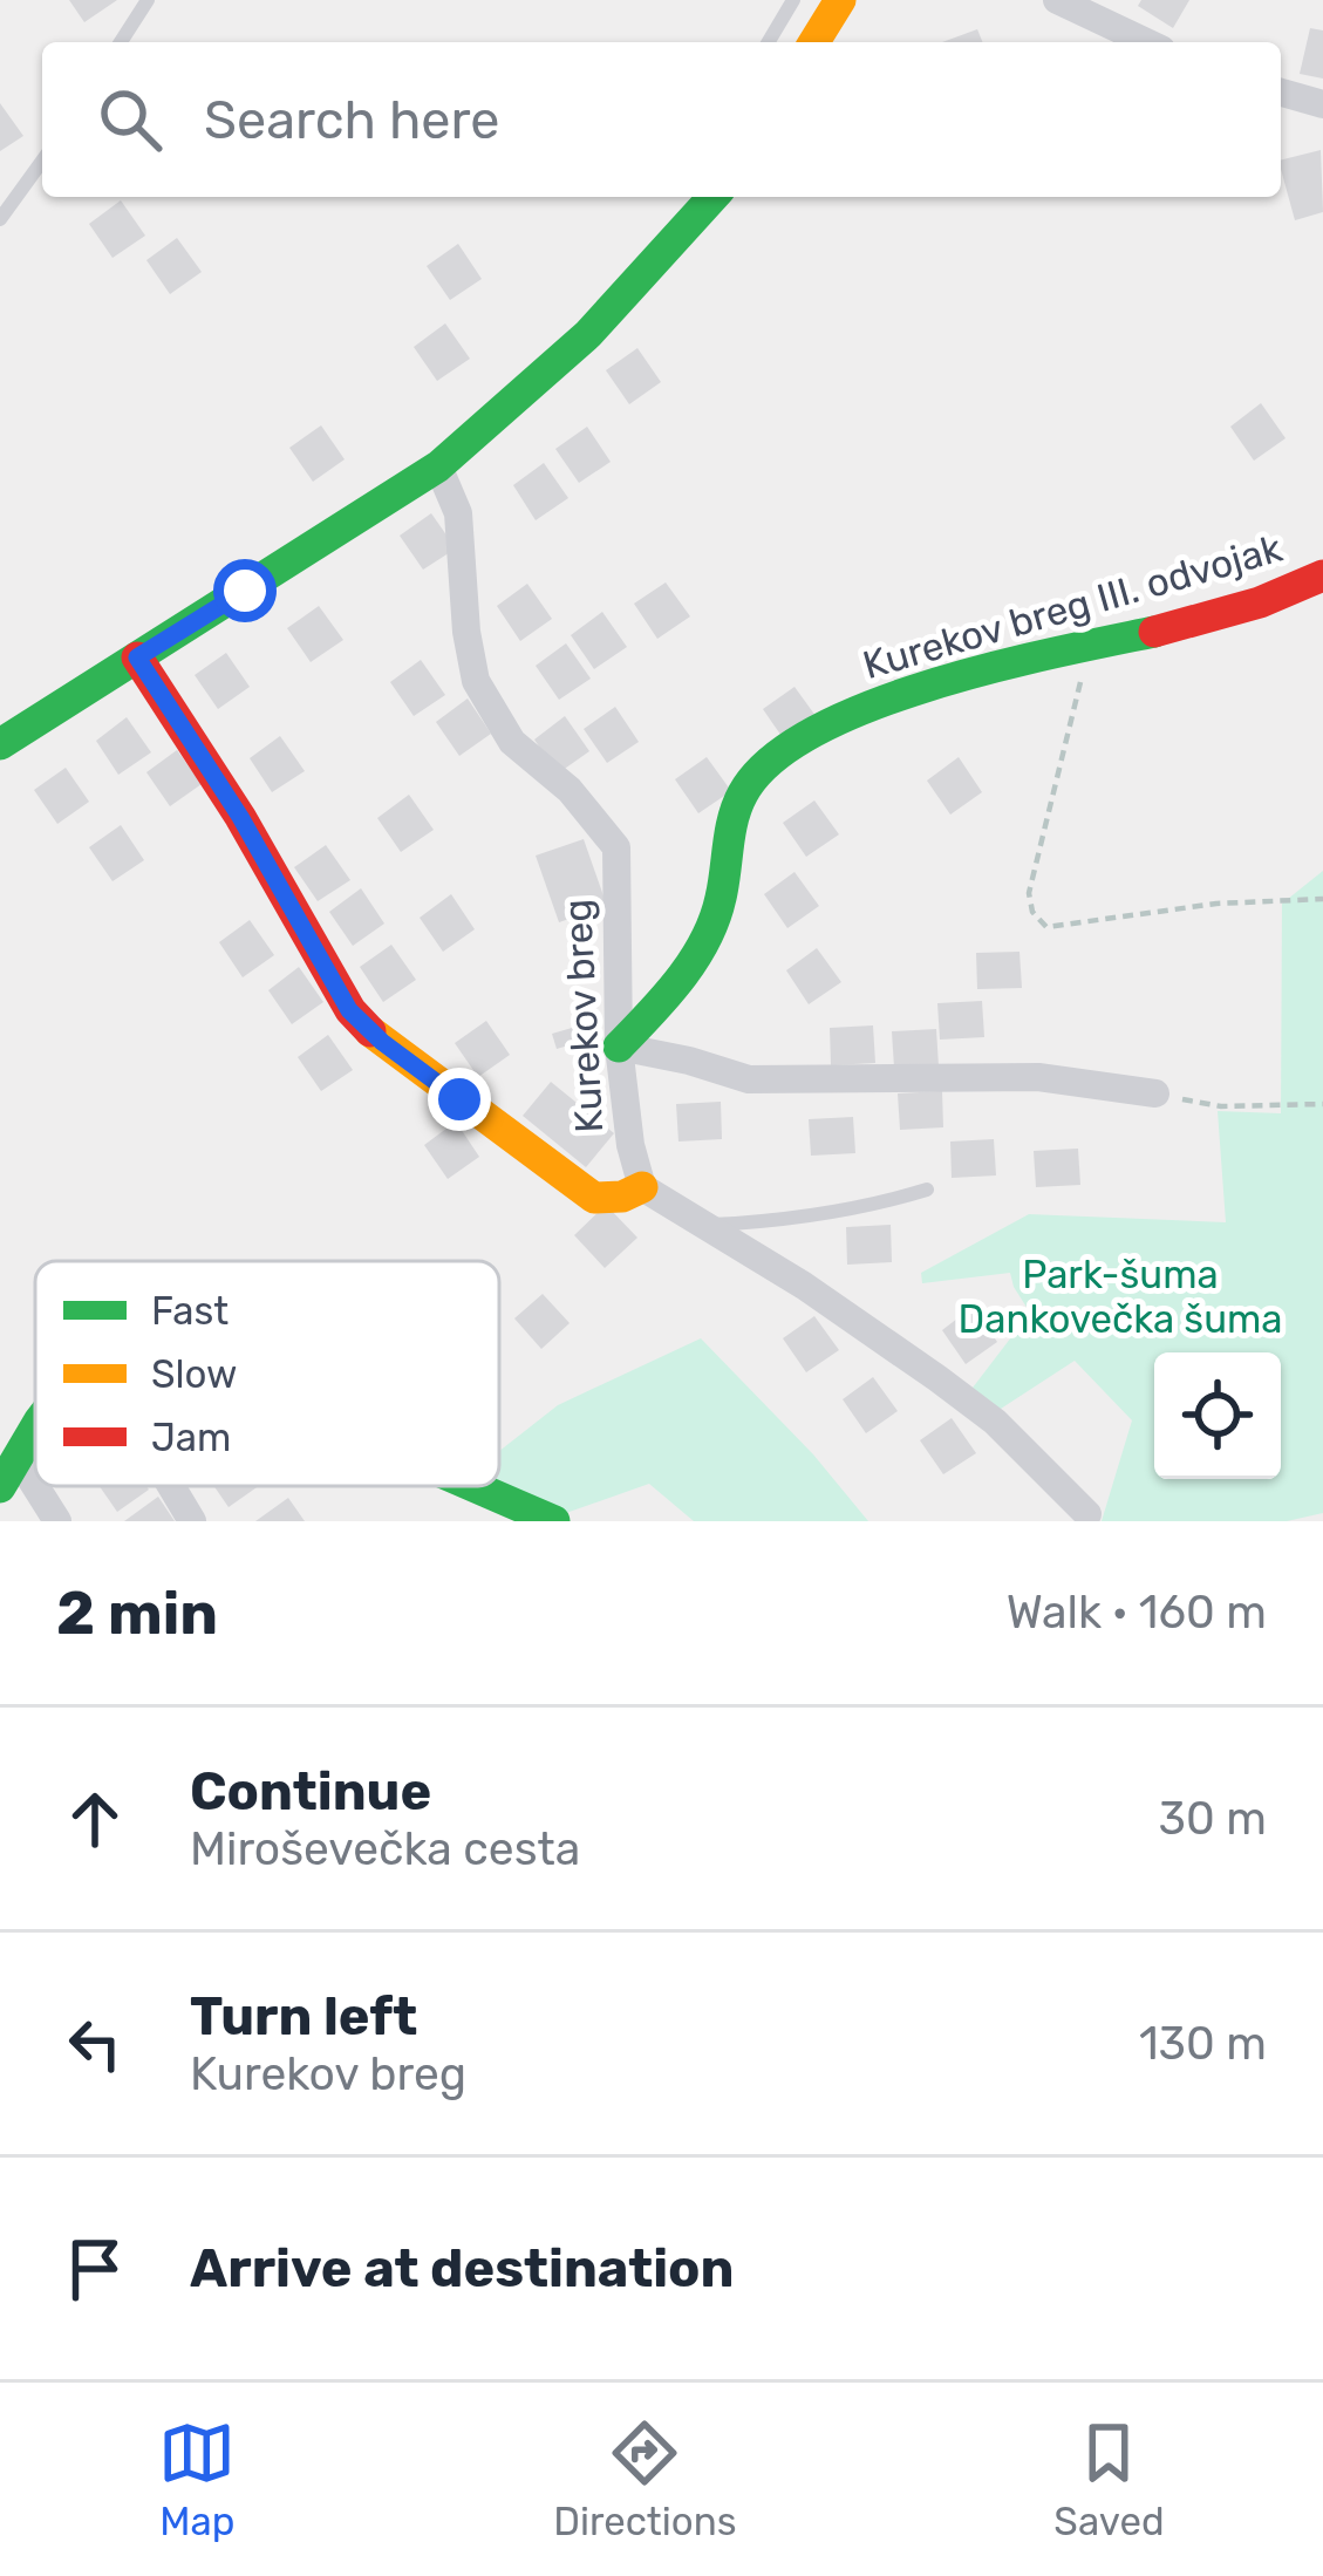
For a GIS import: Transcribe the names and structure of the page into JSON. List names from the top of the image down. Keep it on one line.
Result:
{"streets":{"street":["Kurekov breg III. odvojak","Kurekov breg"]},"crossings":[["Kurekov breg III. odvojak","Kurekov breg"]],"parks":["Park-šuma Dankovečka šuma"],"legend":["Fast","Slow","Jam"],"page":{"search":"Search here","heading":["2 min","Walk · 160 m"],"list":[["Continue","Miroševečka cesta","30 m"],["Turn left","Kurekov breg","130 m"],"Arrive at destination"],"nav":["Map","Directions","Saved"]}}
